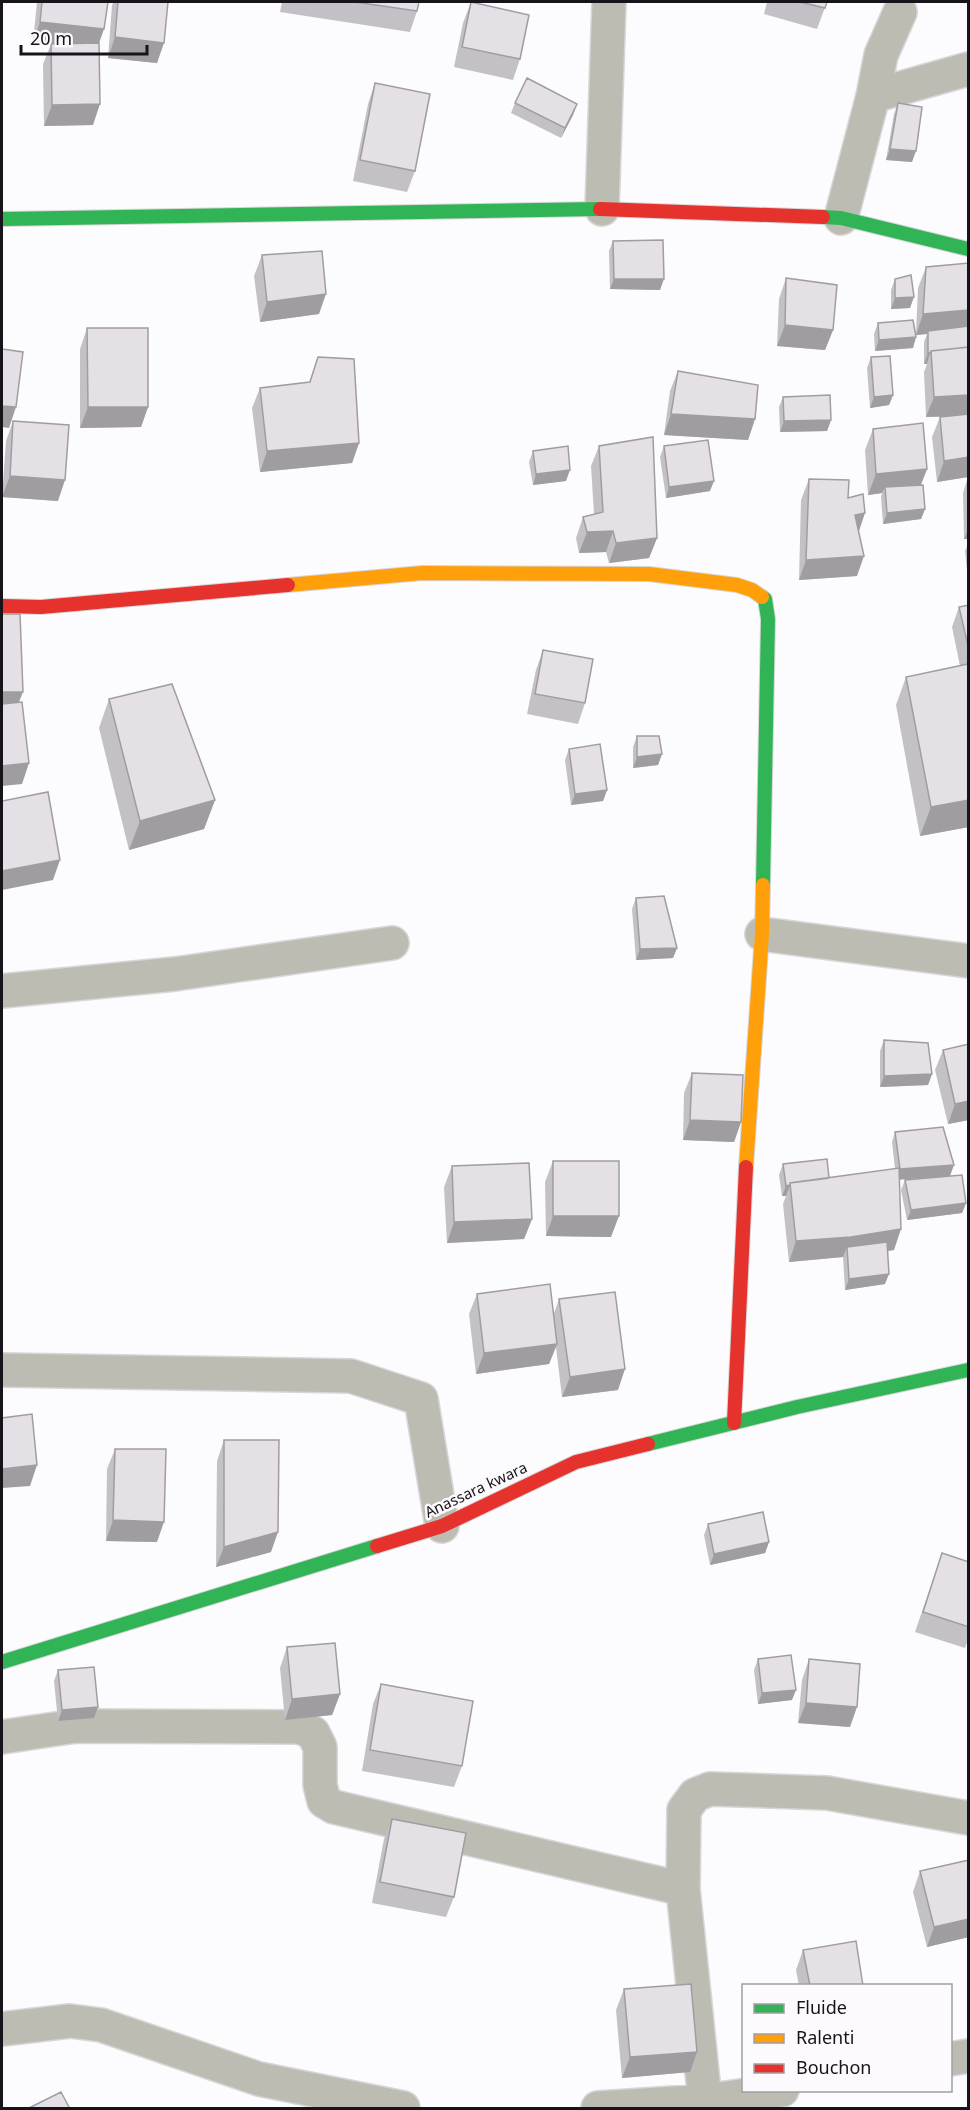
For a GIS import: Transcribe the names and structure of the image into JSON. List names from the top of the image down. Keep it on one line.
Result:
{"streets":{"street":["Anassara kwara"]},"legend":["Fluide","Ralenti","Bouchon"],"scale_bar":"20 m"}
